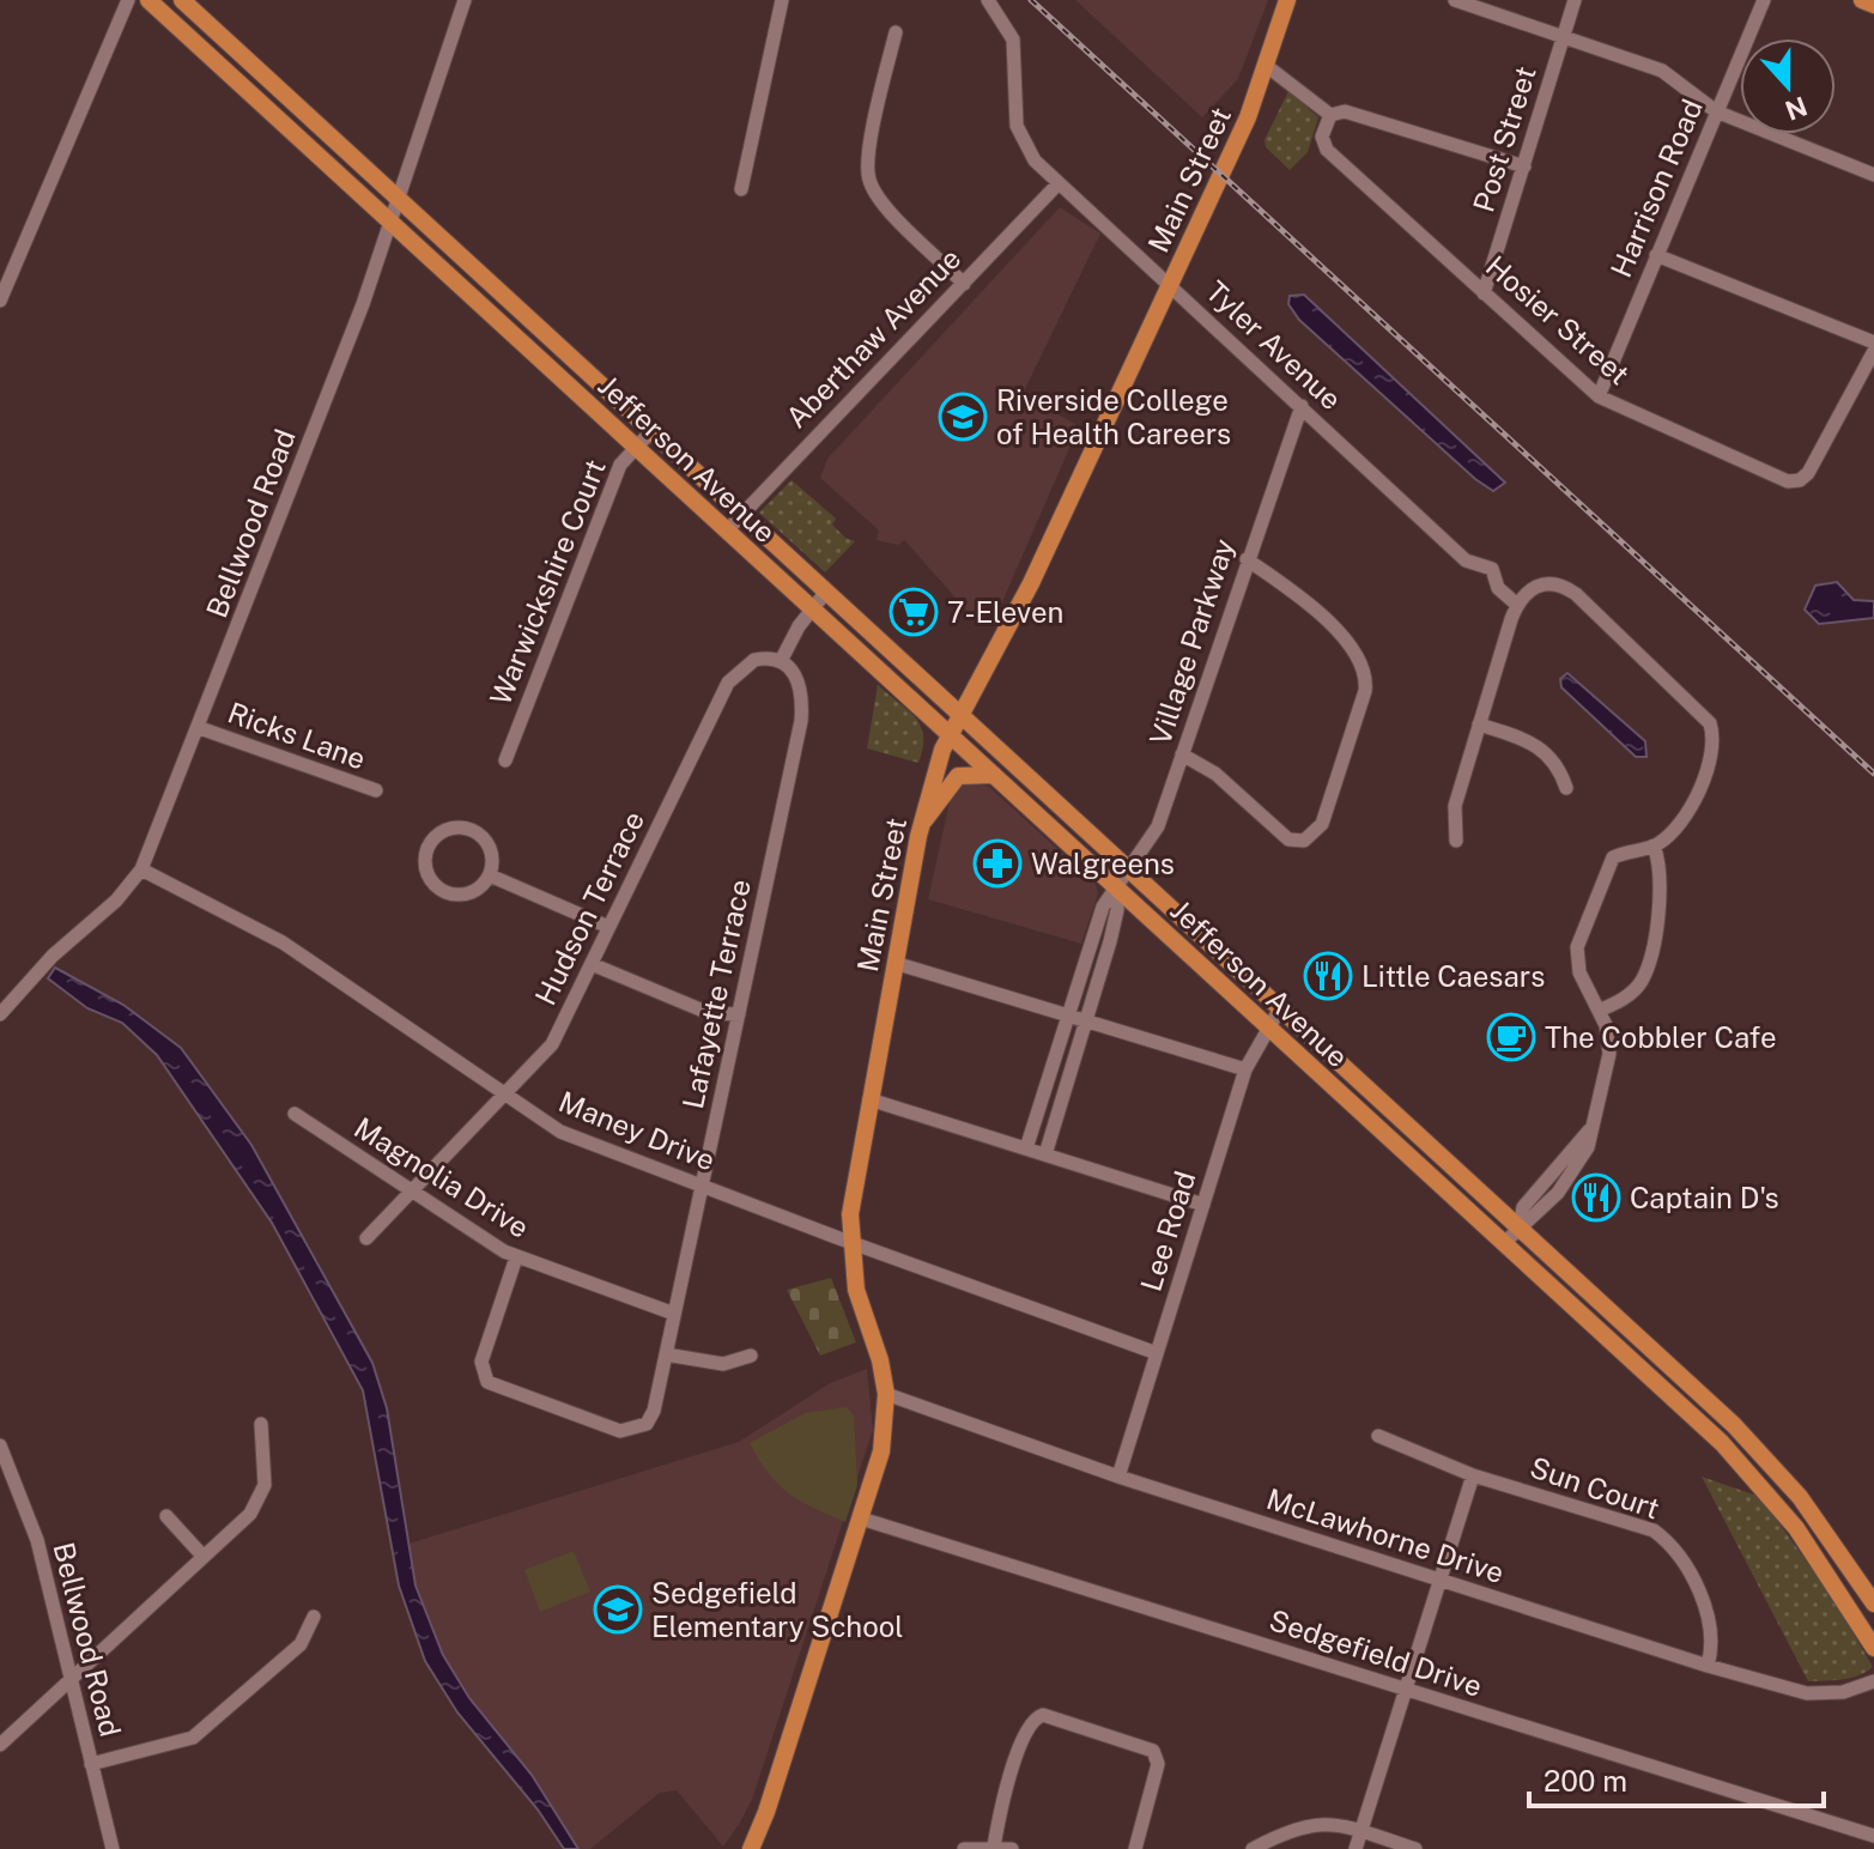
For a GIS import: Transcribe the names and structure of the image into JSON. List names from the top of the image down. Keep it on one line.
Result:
{"streets":{"main road":["Main Street","Jefferson Avenue"],"street":["Post Street","Harrison Road","Hosier Street","Aberthaw Avenue","Tyler Avenue","Bellwood Road","Warwickshire Court","Village Parkway","Ricks Lane","Hudson Terrace","Lafayette Terrace","Maney Drive","Magnolia Drive","Lee Road","Sun Court","McLawhorne Drive","Sedgefield Drive"]},"crossings":[["Post Street","Hosier Street"],["Main Street","Tyler Avenue"],["Main Street","Jefferson Avenue"],["Main Street","Maney Drive"],["Main Street","McLawhorne Drive"],["Main Street","Sedgefield Drive"],["Harrison Road","Hosier Street"],["Aberthaw Avenue","Tyler Avenue"],["Aberthaw Avenue","Jefferson Avenue"],["Tyler Avenue","Village Parkway"],["Jefferson Avenue","Bellwood Road"],["Jefferson Avenue","Warwickshire Court"],["Jefferson Avenue","Village Parkway"],["Jefferson Avenue","Lee Road"],["Bellwood Road","Ricks Lane"],["Bellwood Road","Maney Drive"],["Hudson Terrace","Lafayette Terrace"],["Hudson Terrace","Maney Drive"],["Hudson Terrace","Magnolia Drive"],["Lafayette Terrace","Maney Drive"],["Lafayette Terrace","Magnolia Drive"],["Maney Drive","Lee Road"],["Lee Road","McLawhorne Drive"],["Sun Court","McLawhorne Drive"]],"places":{"school or university":["Riverside College of Health Careers","Sedgefield Elementary School"],"supermarket":["7-Eleven"],"pharmacy":["Walgreens"],"restaurant":["Little Caesars","Captain D's"],"cafe":["The Cobbler Cafe"]},"scale_bar":"200 m","north":"bottom"}
